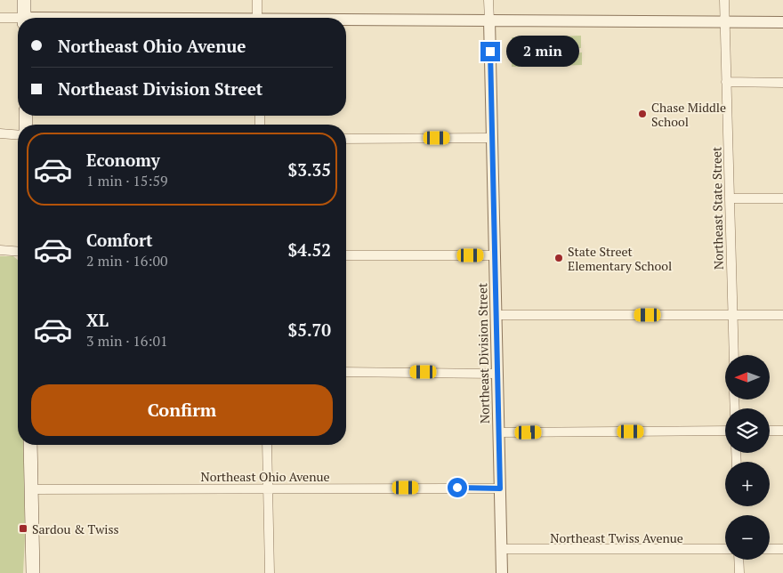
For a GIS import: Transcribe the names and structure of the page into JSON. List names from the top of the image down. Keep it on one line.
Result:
{"streets":{"street":["Northeast State Street","Northeast Division Street","Northeast Ohio Avenue","Northeast Twiss Avenue"]},"crossings":[["Northeast Division Street","Northeast Ohio Avenue"],["Northeast Division Street","Northeast Twiss Avenue"]],"places":{"other":["Chase Middle School","State Street Elementary School"],"transit":["Sardou & Twiss"]},"north":"left","page":{"banner":["Northeast Ohio Avenue","Northeast Division Street"],"bubble":"2 min","list":[{"name":"Economy","note":"1 min · 15:59","value":"$3.35"},{"name":"Comfort","note":"2 min · 16:00","value":"$4.52"},{"name":"XL","note":"3 min · 16:01","value":"$5.70"}],"map_buttons":["+","−"],"buttons":"Confirm"}}
